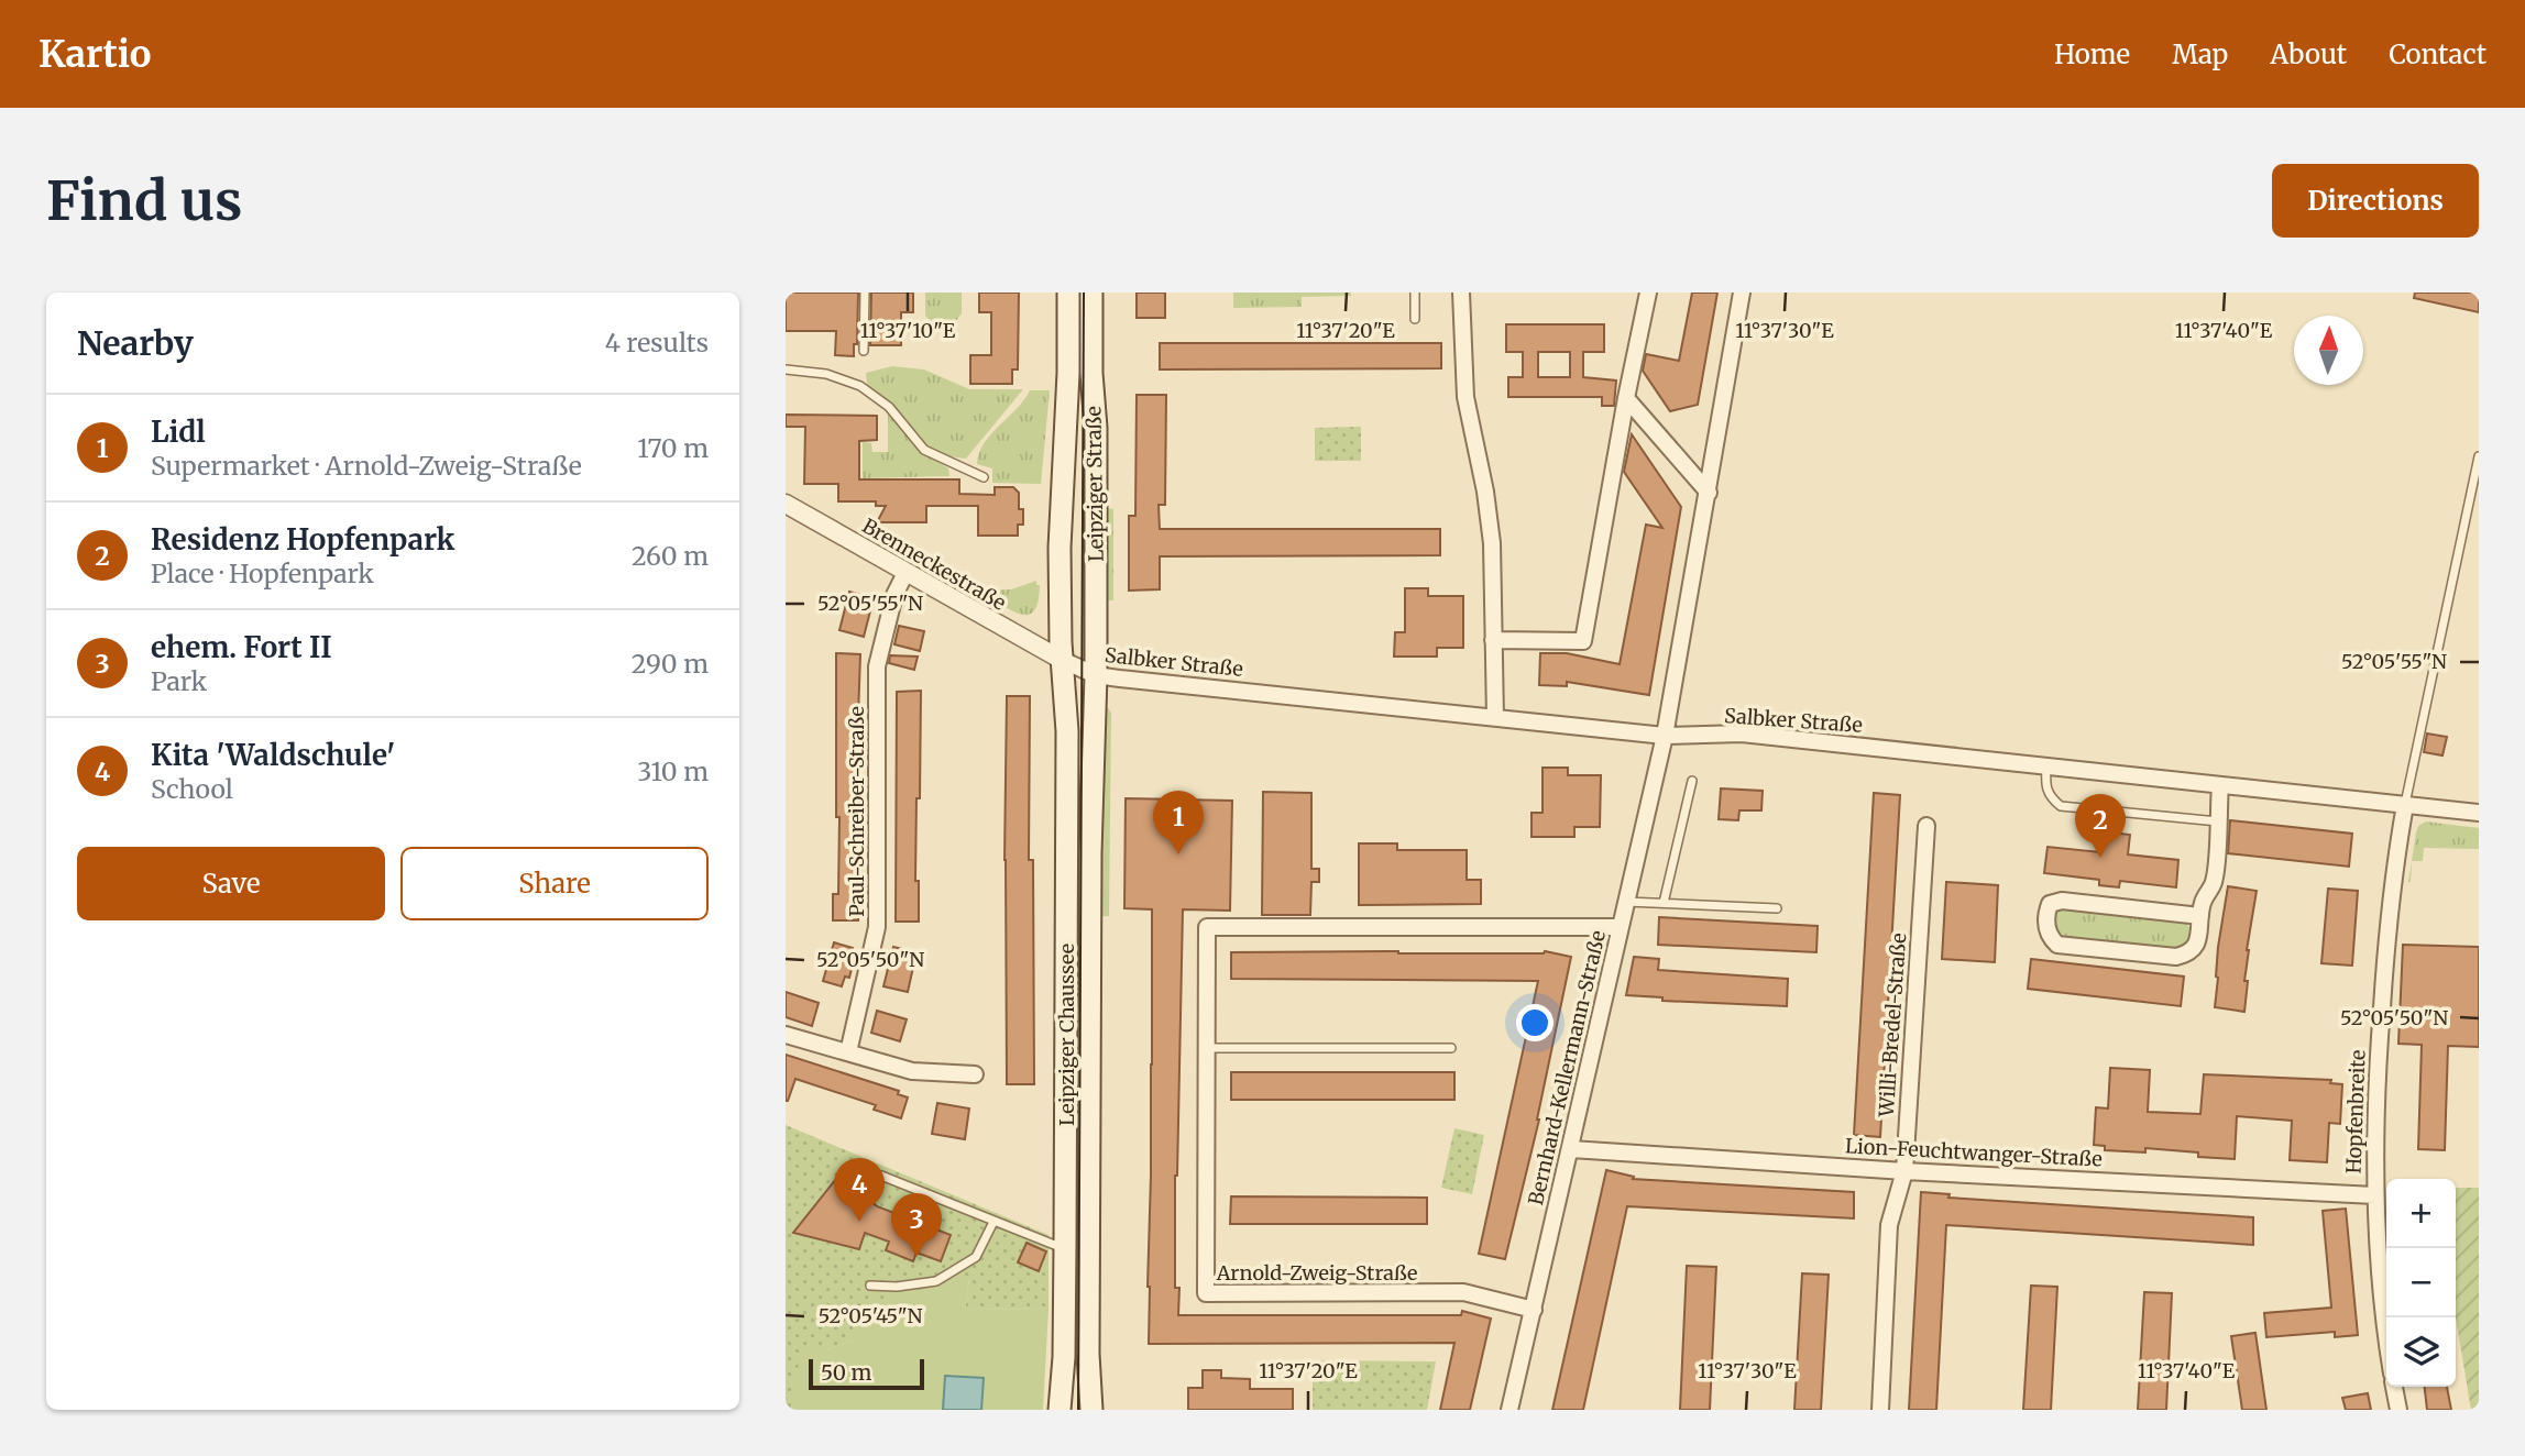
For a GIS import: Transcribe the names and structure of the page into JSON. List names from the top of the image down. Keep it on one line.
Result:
{"streets":{"main road":["Leipziger Straße","Leipziger Chaussee"],"street":["Brenneckestraße","Salbker Straße","Paul-Schreiber-Straße","Willi-Bredel-Straße","Bernhard-Kellermann-Straße","Hopfenbreite","Lion-Feuchtwanger-Straße","Arnold-Zweig-Straße"]},"crossings":[["Leipziger Straße","Brenneckestraße"],["Leipziger Straße","Salbker Straße"],["Leipziger Straße","Leipziger Chaussee"],["Brenneckestraße","Salbker Straße"],["Brenneckestraße","Paul-Schreiber-Straße"],["Brenneckestraße","Leipziger Chaussee"],["Salbker Straße","Leipziger Chaussee"],["Salbker Straße","Bernhard-Kellermann-Straße"],["Salbker Straße","Hopfenbreite"],["Willi-Bredel-Straße","Lion-Feuchtwanger-Straße"],["Bernhard-Kellermann-Straße","Lion-Feuchtwanger-Straße"],["Bernhard-Kellermann-Straße","Arnold-Zweig-Straße"],["Hopfenbreite","Lion-Feuchtwanger-Straße"]],"scale_bar":"50 m","north":"top","page":{"header":"Kartio","nav":["Home","Map","About","Contact"],"buttons":["Directions",["Save","Share"]],"title":"Find us","heading":["Nearby","4 results"],"list":[{"mark":"1","name":"Lidl","note":"Supermarket · Arnold-Zweig-Straße","value":"170 m"},{"mark":"2","name":"Residenz Hopfenpark","note":"Place · Hopfenpark","value":"260 m"},{"mark":"3","name":"ehem. Fort II","note":"Park","value":"290 m"},{"mark":"4","name":"Kita 'Waldschule'","note":"School","value":"310 m"}],"pins":["1","2","4","3"],"map_buttons":["+","−"],"scale":"50 m"},"coordinates":["11°37'10\"E","11°37'20\"E","11°37'30\"E","11°37'40\"E","52°05'55\"N","52°05'50\"N","52°05'45\"N"]}
